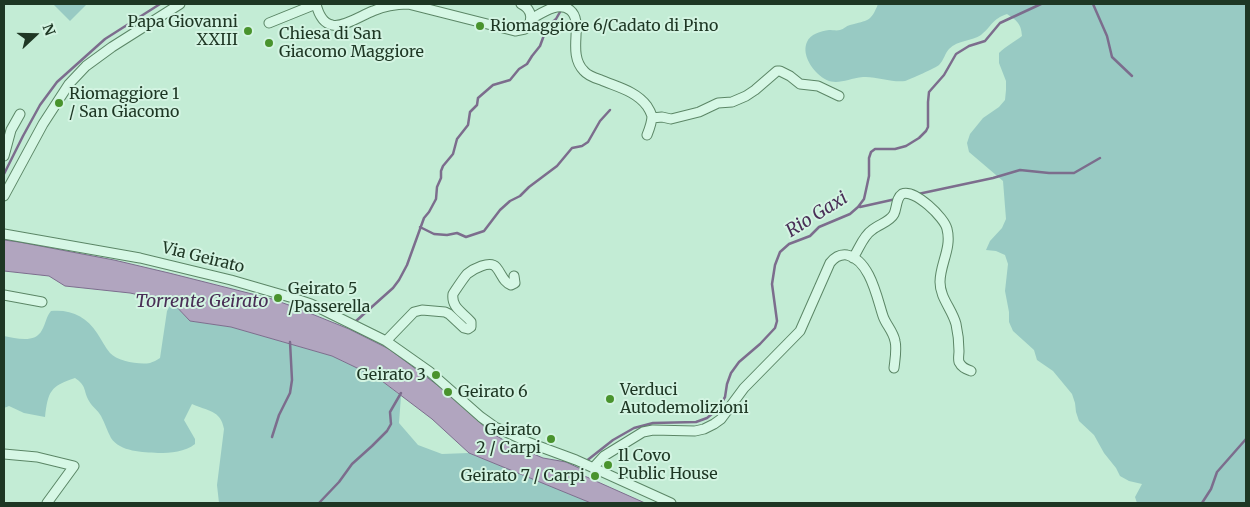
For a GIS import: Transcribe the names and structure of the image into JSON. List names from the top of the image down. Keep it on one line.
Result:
{"streets":{"street":["Via Geirato"]},"water":["Rio Gaxi","Torrente Geirato"],"places":["Riomaggiore 6/Cadato di Pino","Papa Giovanni XXIII","Chiesa di San Giacomo Maggiore","Riomaggiore 1 / San Giacomo","Geirato 5 /Passerella","Geirato 3","Geirato 6","Verduci Autodemolizioni","Geirato 2 / Carpi","Il Covo Public House","Geirato 7 / Carpi"],"north":"right"}
